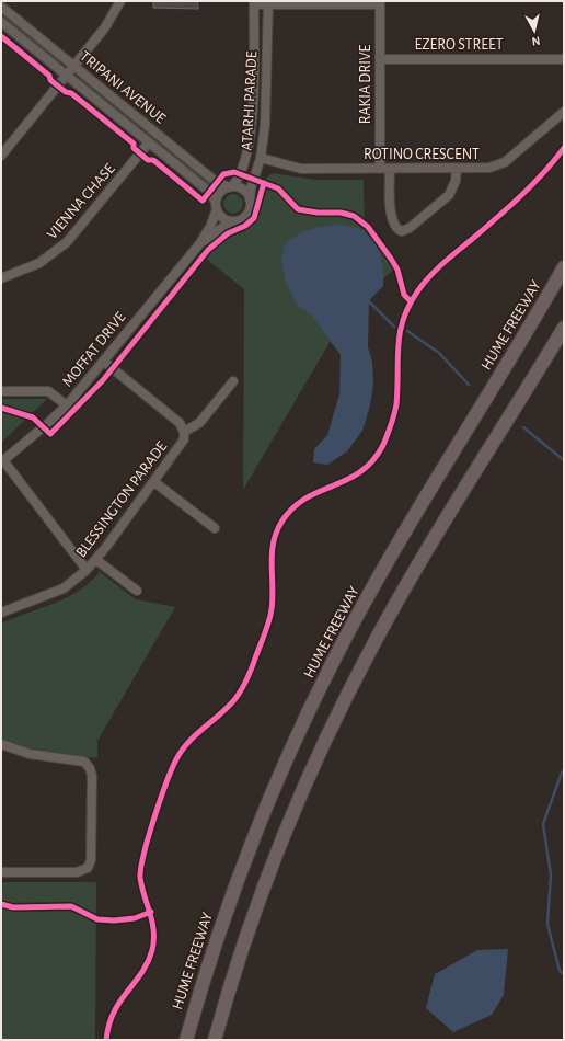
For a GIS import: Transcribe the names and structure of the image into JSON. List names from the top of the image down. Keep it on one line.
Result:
{"streets":{"highway":["HUME FREEWAY"],"street":["EZERO STREET","RAKIA DRIVE","TRIPANI AVENUE","ATARHI PARADE","ROTINO CRESCENT","VIENNA CHASE","MOFFAT DRIVE","BLESSINGTON PARADE"]},"crossings":[["EZERO STREET","RAKIA DRIVE"],["RAKIA DRIVE","ROTINO CRESCENT"],["TRIPANI AVENUE","ATARHI PARADE"],["TRIPANI AVENUE","VIENNA CHASE"],["TRIPANI AVENUE","MOFFAT DRIVE"],["ATARHI PARADE","ROTINO CRESCENT"],["ATARHI PARADE","MOFFAT DRIVE"]],"north":"bottom"}
